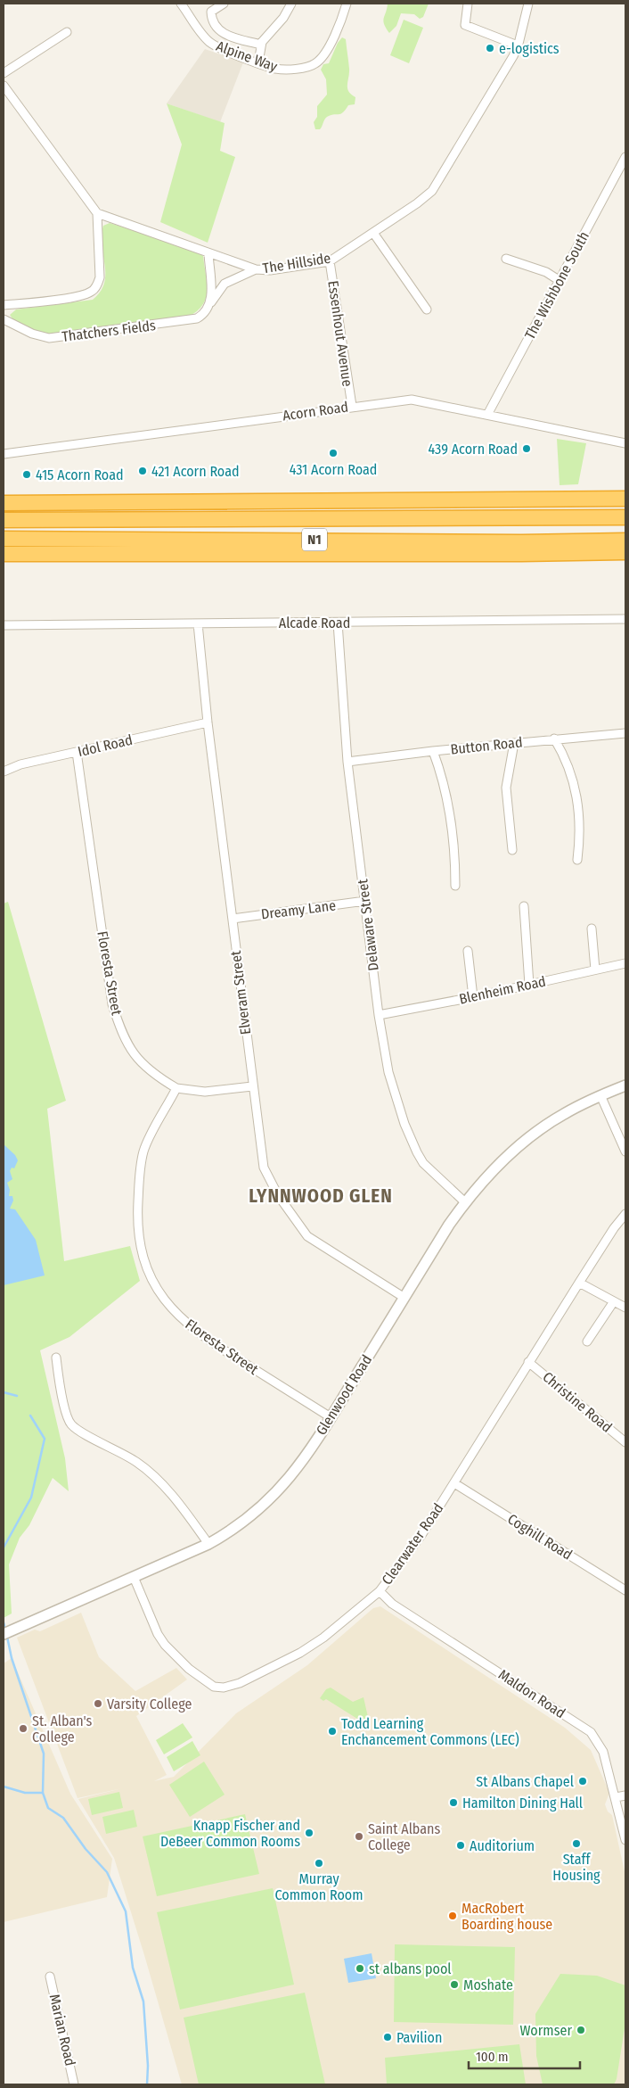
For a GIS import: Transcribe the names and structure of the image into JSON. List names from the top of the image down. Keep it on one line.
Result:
{"streets":{"highway":["N1"],"street":["Alpine Way","The Hillside","The Wishbone South","Thatchers Fields","Essenhout Avenue","Acorn Road","Alcade Road","Idol Road","Button Road","Dreamy Lane","Delaware Street","Floresta Street","Blenheim Road","Elveram Street","Glenwood Road","Christine Road","Coghill Road","Clearwater Road","Maldon Road","Marian Road"]},"crossings":[["The Hillside","Thatchers Fields"],["The Hillside","Essenhout Avenue"],["The Wishbone South","Acorn Road"],["Essenhout Avenue","Acorn Road"],["Alcade Road","Delaware Street"],["Alcade Road","Elveram Street"],["Idol Road","Floresta Street"],["Idol Road","Elveram Street"],["Button Road","Delaware Street"],["Dreamy Lane","Delaware Street"],["Dreamy Lane","Elveram Street"],["Delaware Street","Blenheim Road"],["Delaware Street","Glenwood Road"],["Floresta Street","Glenwood Road"],["Elveram Street","Glenwood Road"],["Glenwood Road","Clearwater Road"],["Christine Road","Clearwater Road"],["Coghill Road","Clearwater Road"],["Clearwater Road","Maldon Road"]],"districts":["LYNNWOOD GLEN"],"places":["e-logistics","439 Acorn Road","431 Acorn Road","421 Acorn Road","415 Acorn Road","Varsity College","St. Alban's College","Todd Learning Enchancement Commons (LEC)","St Albans Chapel","Hamilton Dining Hall","Knapp Fischer and DeBeer Common Rooms","Saint Albans College","Staff Housing","Auditorium","Murray Common Room","MacRobert Boarding house","st albans pool","Moshate","Wormser","Pavilion"],"scale_bar":"100 m"}
